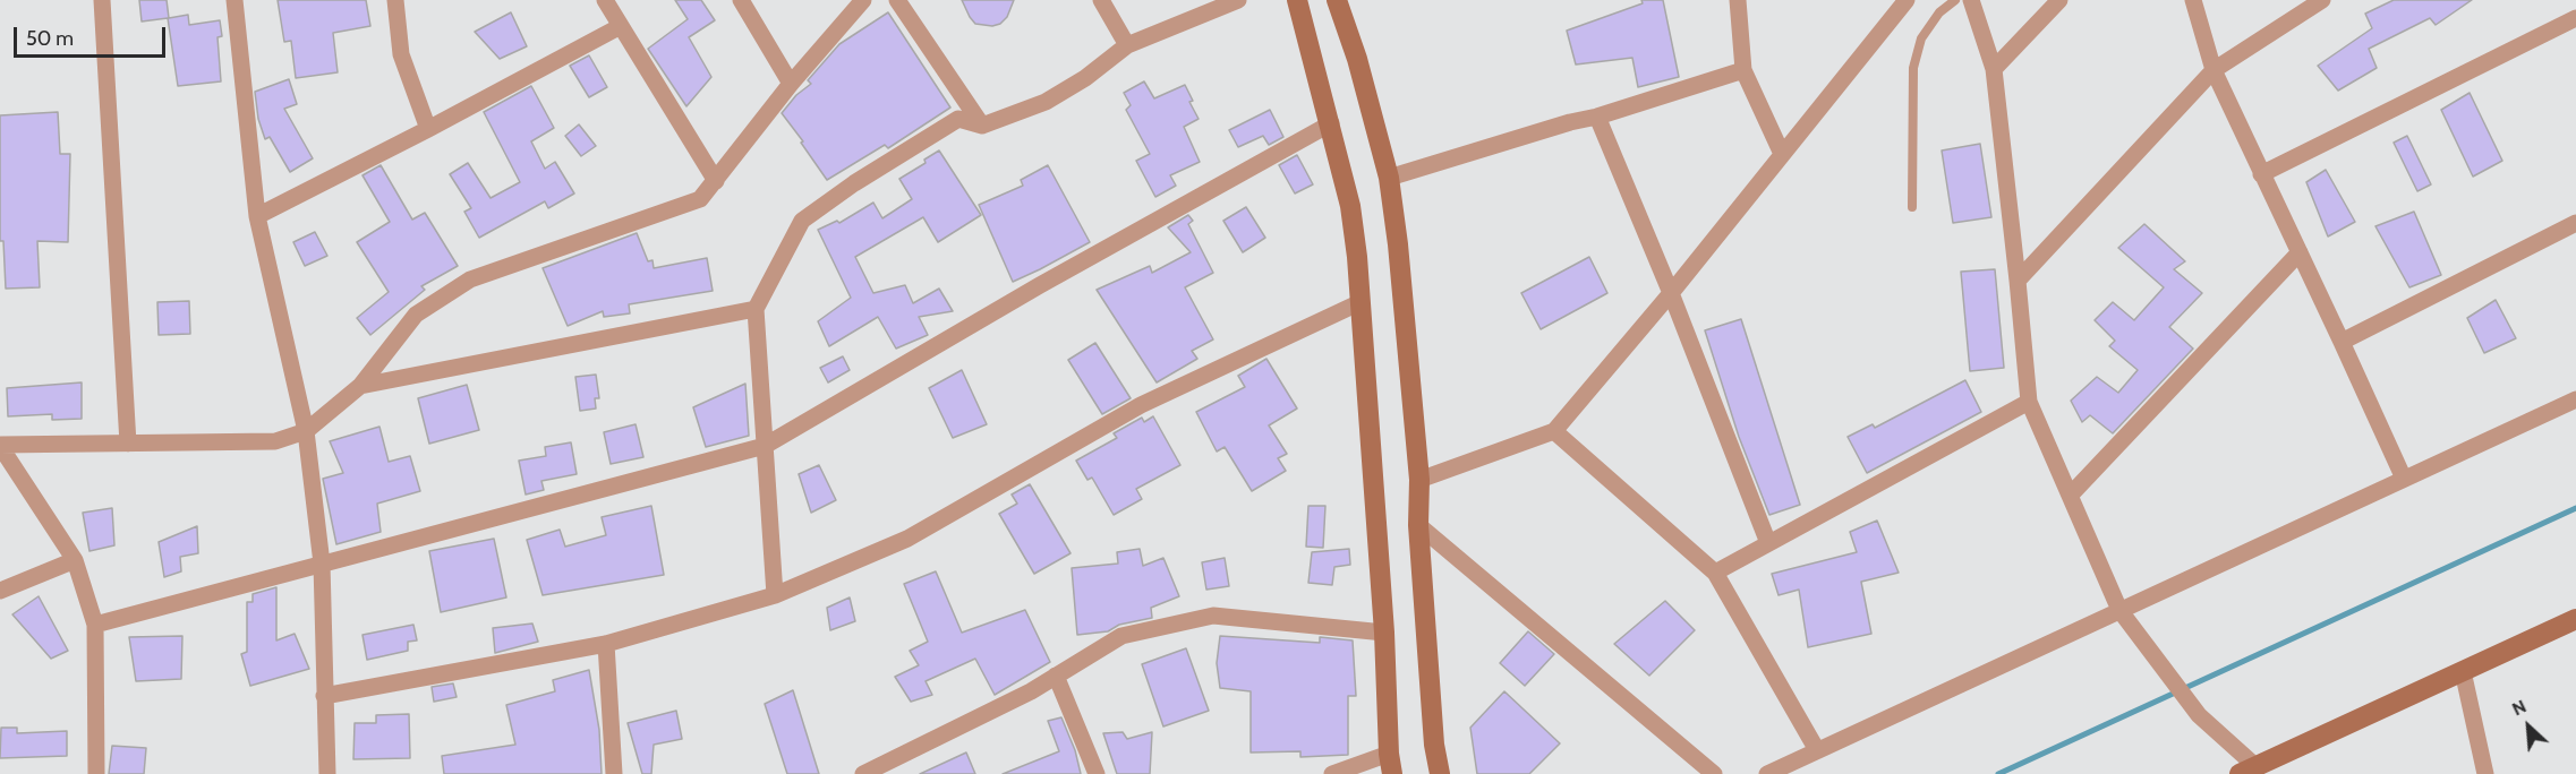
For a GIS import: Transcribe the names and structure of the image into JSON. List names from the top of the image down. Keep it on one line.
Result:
{"scale_bar":"50 m","north":"top left"}
